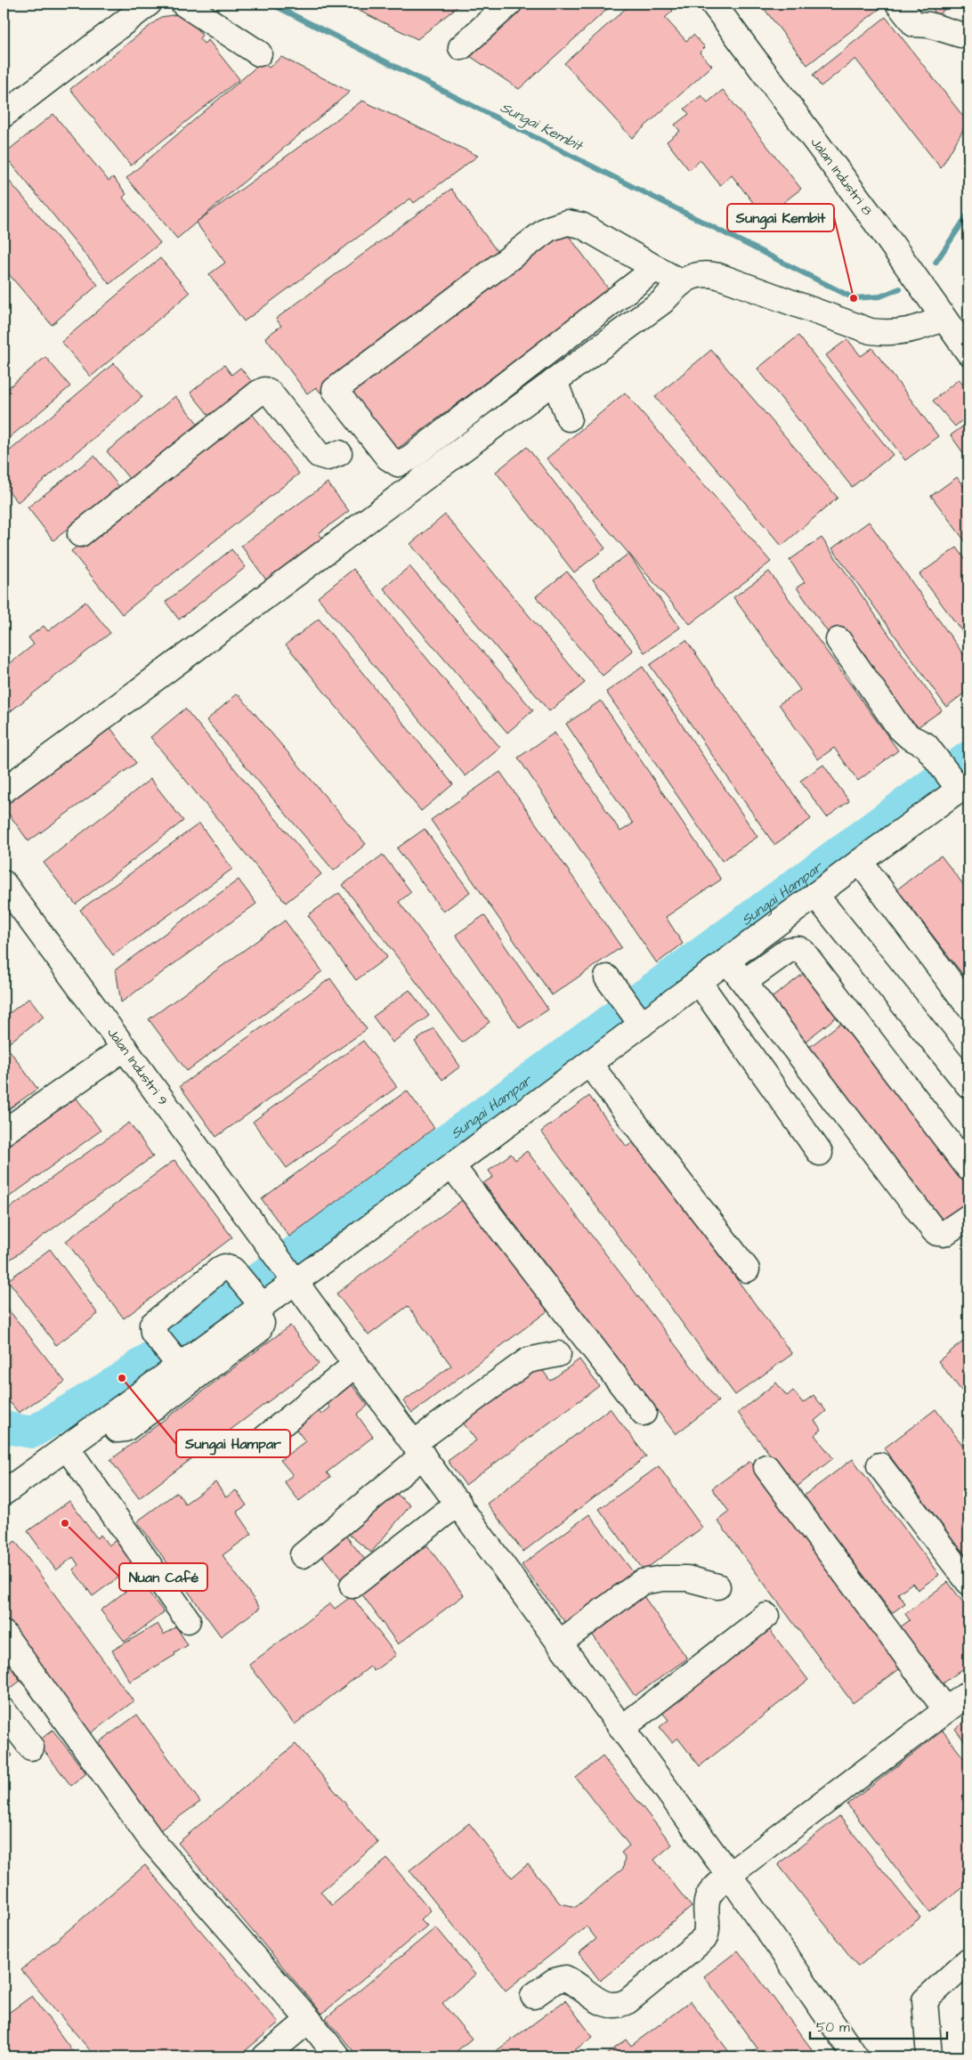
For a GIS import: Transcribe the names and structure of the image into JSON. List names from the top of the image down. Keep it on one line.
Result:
{"streets":{"street":["Jalan Industri 8","Jalan Industri 9"]},"water":["Sungai Kembit","Sungai Hampar"],"places":["Sungai Kembit","Sungai Hampar","Nuan Café"],"scale_bar":"50 m"}
